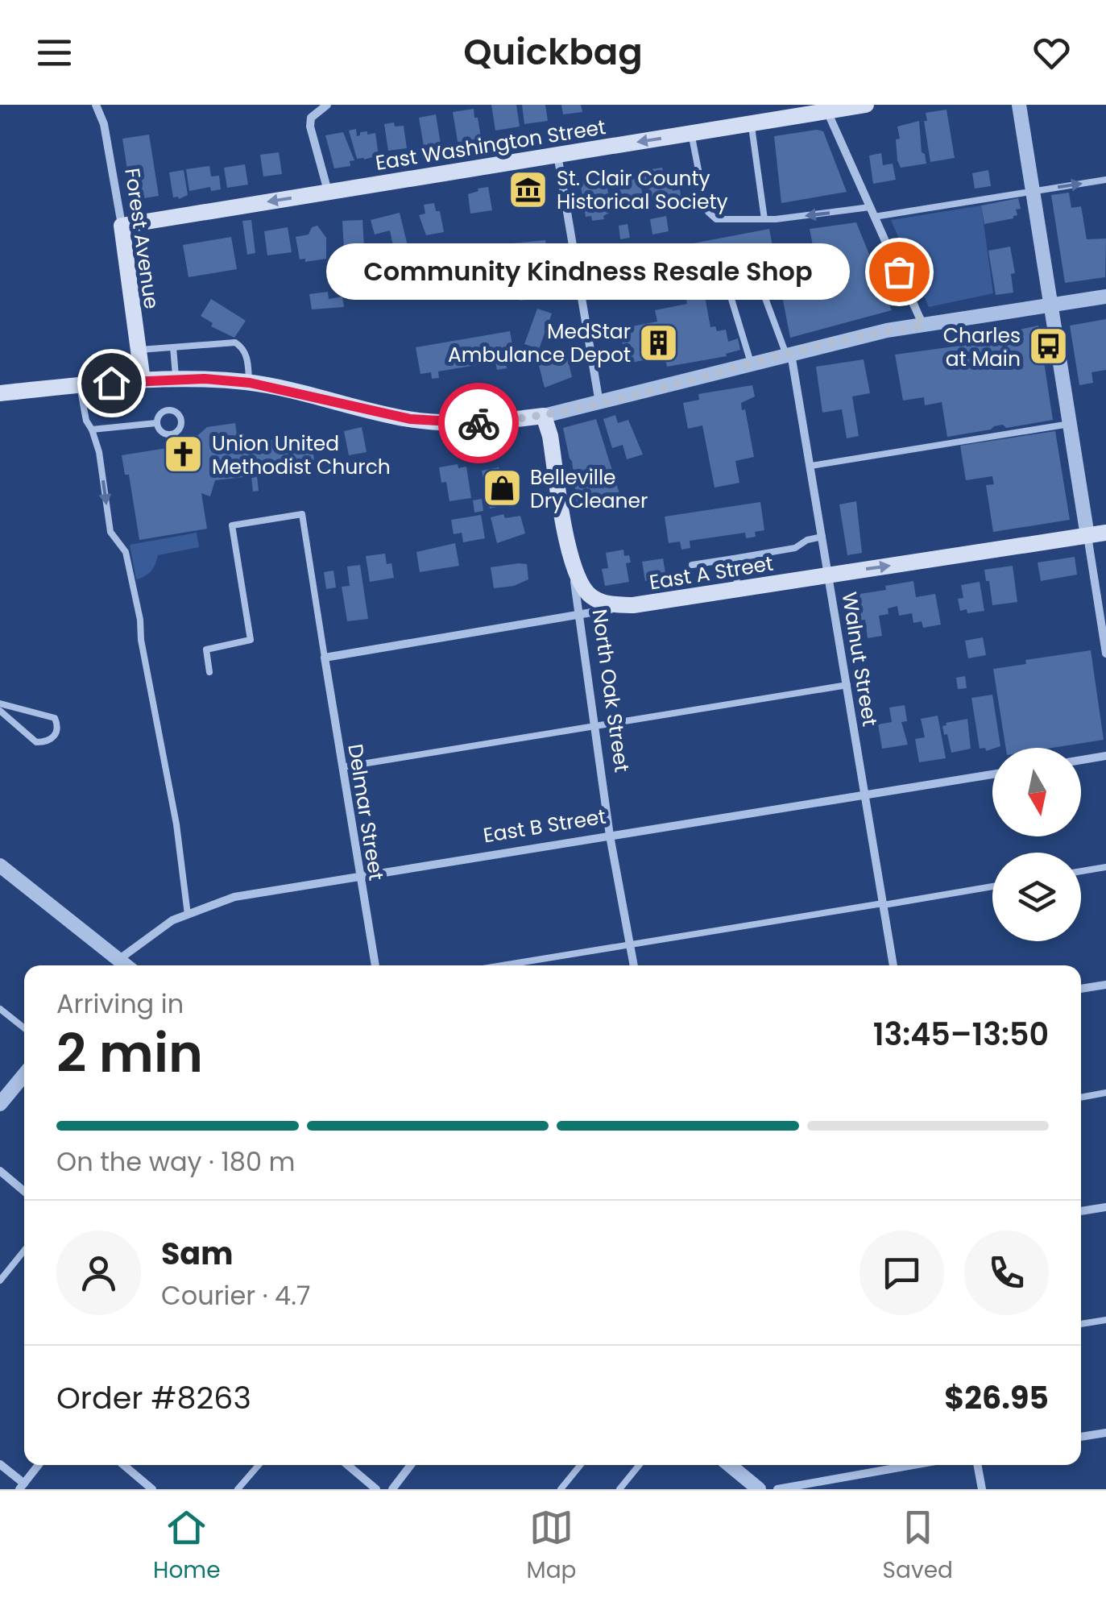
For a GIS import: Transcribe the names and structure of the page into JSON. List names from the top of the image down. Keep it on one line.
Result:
{"streets":{"main road":["East Washington Street","Forest Avenue","East A Street","North Oak Street"],"street":["Walnut Street","Delmar Street","East B Street"]},"crossings":[["East Washington Street","Forest Avenue"],["East A Street","Walnut Street"],["East A Street","North Oak Street"],["East A Street","Delmar Street"],["Walnut Street","East B Street"],["North Oak Street","East B Street"],["Delmar Street","East B Street"]],"one_way":["East Washington Street"],"places":{"museum":["St. Clair County Historical Society"],"other":["Community Kindness Resale Shop"],"building":["MedStar Ambulance Depot"],"bus stop":["Charles at Main"],"church":["Union United Methodist Church"],"shop":["Belleville Dry Cleaner"]},"north":"bottom","page":{"header":"Quickbag","bubble":"Community Kindness Resale Shop","heading":["2 min","Arriving in","13:45–13:50"],"panel":["Sam","Courier · 4.7","Order #8263","$26.95"],"bar":"On the way · 180 m","tabs":["Home","Map","Saved"]}}
